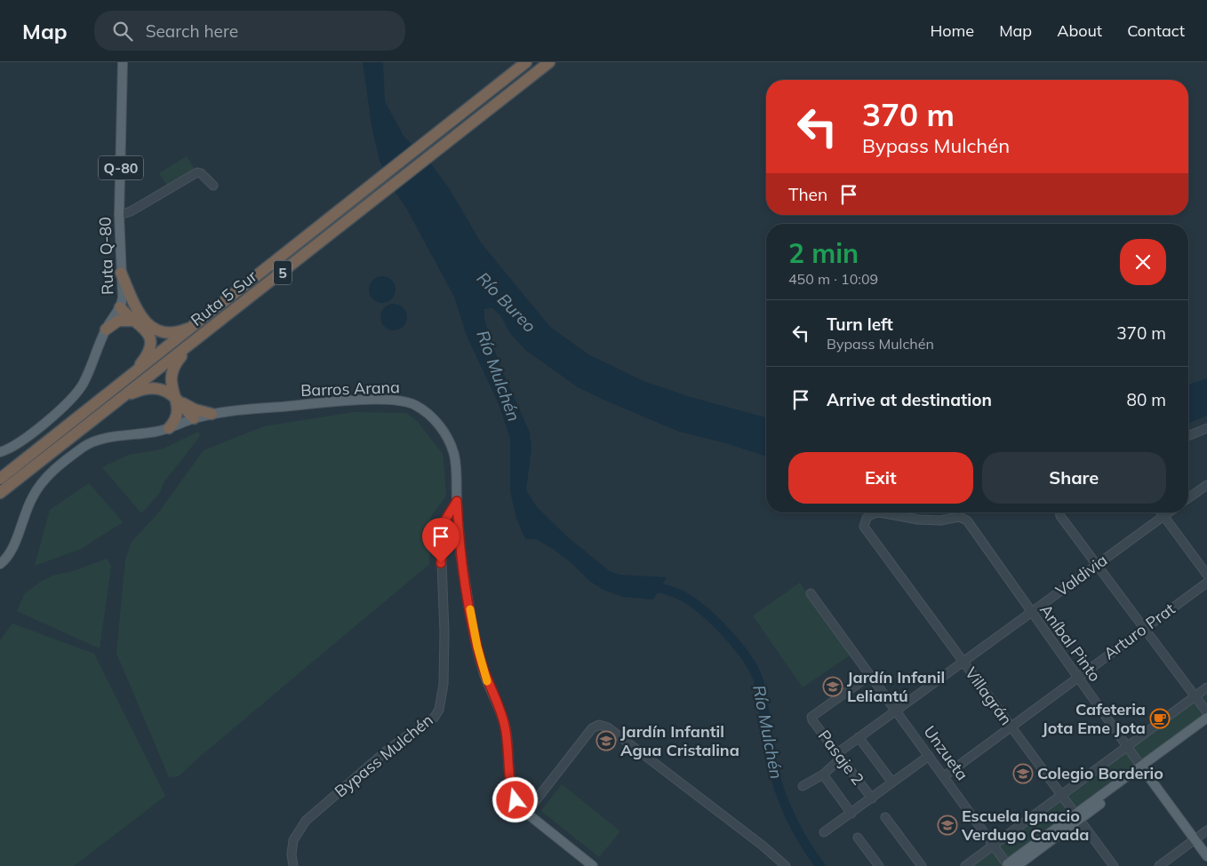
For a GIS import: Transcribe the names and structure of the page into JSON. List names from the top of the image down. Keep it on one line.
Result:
{"streets":{"highway":["5","Ruta 5 Sur"],"main road":["Q-80","Ruta Q-80","Barros Arana","Aníbal Pinto"],"street":["Valdivia","Arturo Prat","Villagrán","Unzueta","Bypass Mulchén","Pasaje 2"]},"crossings":[["Barros Arana","Bypass Mulchén"],["Valdivia","Aníbal Pinto"],["Valdivia","Villagrán"],["Valdivia","Unzueta"],["Valdivia","Pasaje 2"],["Arturo Prat","Aníbal Pinto"],["Arturo Prat","Villagrán"],["Arturo Prat","Unzueta"],["Aníbal Pinto","Villagrán"],["Unzueta","Pasaje 2"]],"water":["Río Bureo","Río Mulchén"],"places":{"school or university":["Jardín Infanil Leliantú","Jardín Infantil Agua Cristalina","Colegio Borderio","Escuela Ignacio Verdugo Cavada"],"cafe":["Cafeteria Jota Eme Jota"]},"page":{"header":"Map","search":"Search here","nav":["Home","Map","About","Contact"],"turn":["370 m","Bypass Mulchén"],"then":"Then","heading":["2 min","450 m · 10:09"],"list":[{"name":"Turn left","note":"Bypass Mulchén","value":"370 m"},{"name":"Arrive at destination","value":"80 m"}],"buttons":["Exit","Share"]}}
